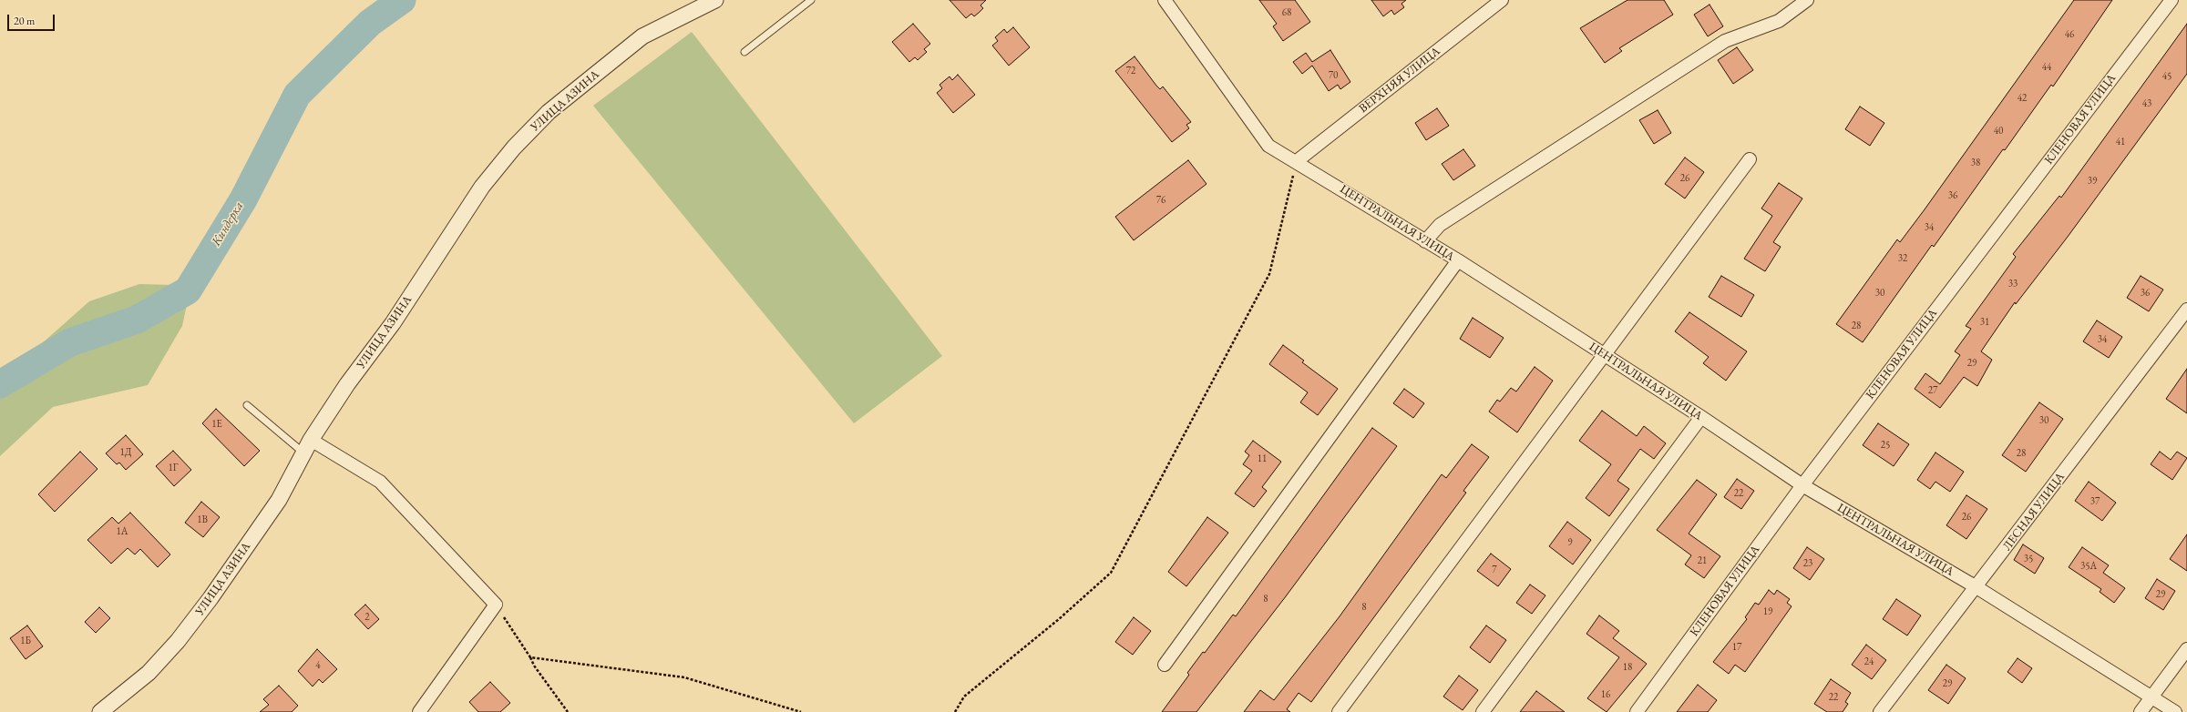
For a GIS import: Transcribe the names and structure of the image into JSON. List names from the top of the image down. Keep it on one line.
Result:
{"streets":{"street":["ВЕРХНЯЯ УЛИЦА","УЛИЦА АЗИНА","КЛЕНОВАЯ УЛИЦА","ЦЕНТРАЛЬНАЯ УЛИЦА","ЛЕСНАЯ УЛИЦА"]},"crossings":[["ВЕРХНЯЯ УЛИЦА","ЦЕНТРАЛЬНАЯ УЛИЦА"],["КЛЕНОВАЯ УЛИЦА","ЦЕНТРАЛЬНАЯ УЛИЦА"],["ЦЕНТРАЛЬНАЯ УЛИЦА","ЛЕСНАЯ УЛИЦА"]],"water":["Киндерка"],"house_numbers":["68","46","44","72","70","45","42","43","40","41","38","26","39","36","76","34","32","33","30","36","31","28","34","29","27","30","1Е","25","1Д","28","11","1Г","22","37","26","1В","1А","9","35","21","23","35А","7","29","8","8","19","2","1Б","17","24","4","18","29","16","22"],"scale_bar":"20 m"}
